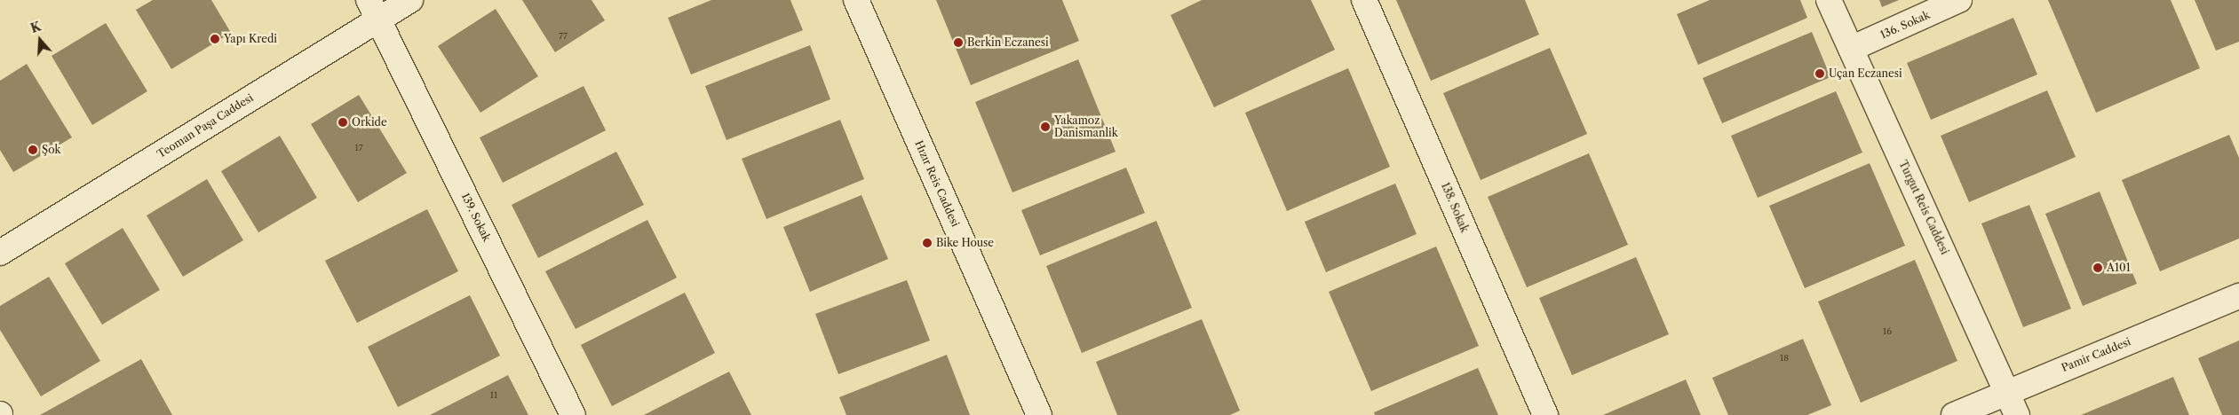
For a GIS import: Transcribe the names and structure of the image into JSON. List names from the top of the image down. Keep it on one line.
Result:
{"streets":{"street":["136. Sokak","Teoman Paşa Caddesi","Hızır Reis Caddesi","138. Sokak","Turgut Reis Caddesi","139. Sokak","Pamir Caddesi"]},"crossings":[["136. Sokak","Turgut Reis Caddesi"],["Teoman Paşa Caddesi","139. Sokak"],["Turgut Reis Caddesi","Pamir Caddesi"]],"places":["Yapı Kredi","Berkin Eczanesi","Uçan Eczanesi","Orkide","Yakamoz Danismanlik","Şok","Bike House","A101"],"house_numbers":["77","17","16","18","11"],"north":"top"}
